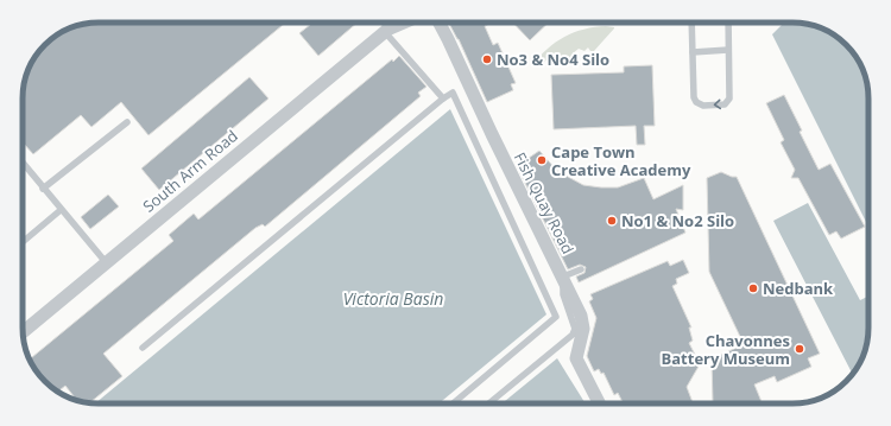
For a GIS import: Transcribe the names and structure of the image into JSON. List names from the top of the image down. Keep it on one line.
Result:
{"streets":{"street":["South Arm Road","Fish Quay Road"]},"water":["Victoria Basin"],"places":["No3 & No4 Silo","Cape Town Creative Academy","No1 & No2 Silo","Nedbank","Chavonnes Battery Museum"]}
